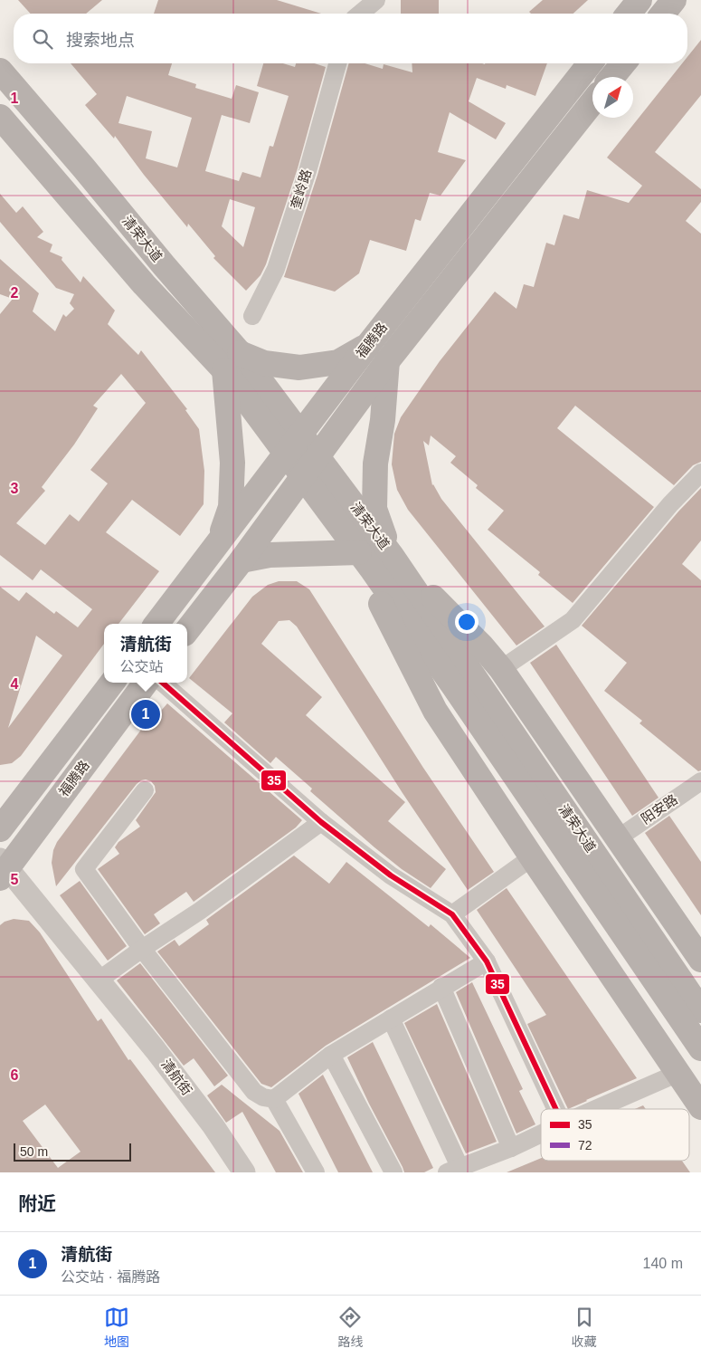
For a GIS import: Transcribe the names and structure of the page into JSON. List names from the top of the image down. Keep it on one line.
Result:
{"streets":{"main road":["清荣大道","福腾路"],"street":["奎岭路","阳安路","清航街"]},"crossings":[["清荣大道","福腾路"],["福腾路","清航街"]],"lines":["transit line 35"],"legend":["35","72"],"scale_bar":"50 m","north":"top right","page":{"search":"搜索地点","popup":["清航街","公交站"],"pins":"1","scale":"50 m","heading":"附近","list":[{"mark":"1","name":"清航街","note":"公交站 · 福腾路","value":"140 m"}],"nav":["地图","路线","收藏"]},"grid":{"rows":["1","2","3","4","5","6"]}}
